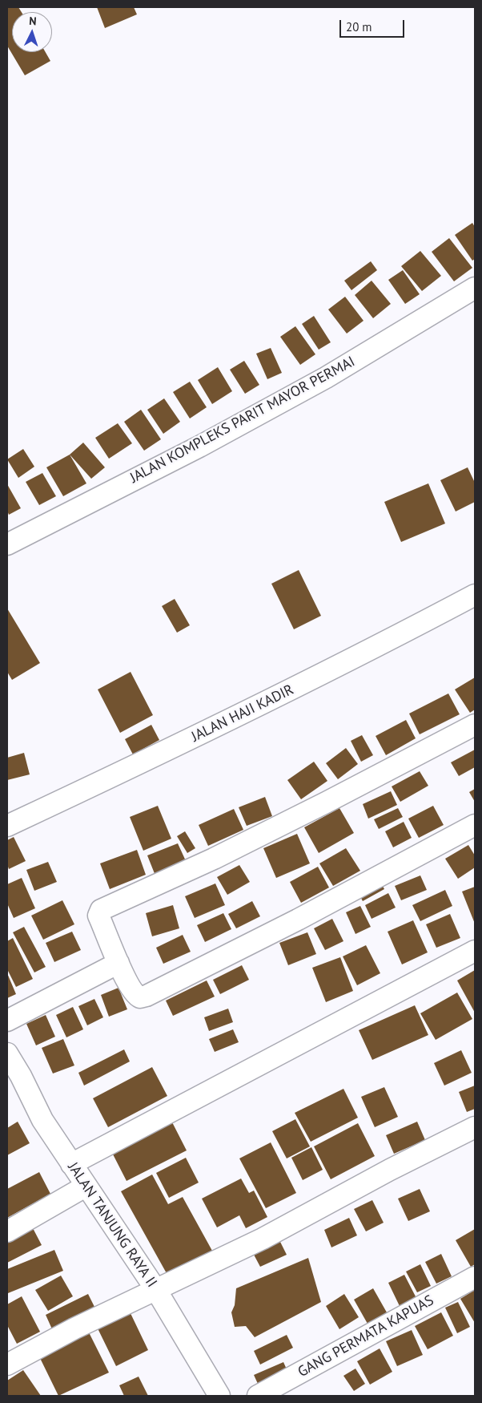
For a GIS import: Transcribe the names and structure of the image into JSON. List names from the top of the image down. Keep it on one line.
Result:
{"streets":{"street":["JALAN KOMPLEKS PARIT MAYOR PERMAI","JALAN HAJI KADIR","JALAN TANJUNG RAYA II","GANG PERMATA KAPUAS"]},"scale_bar":"20 m","north":"top"}
